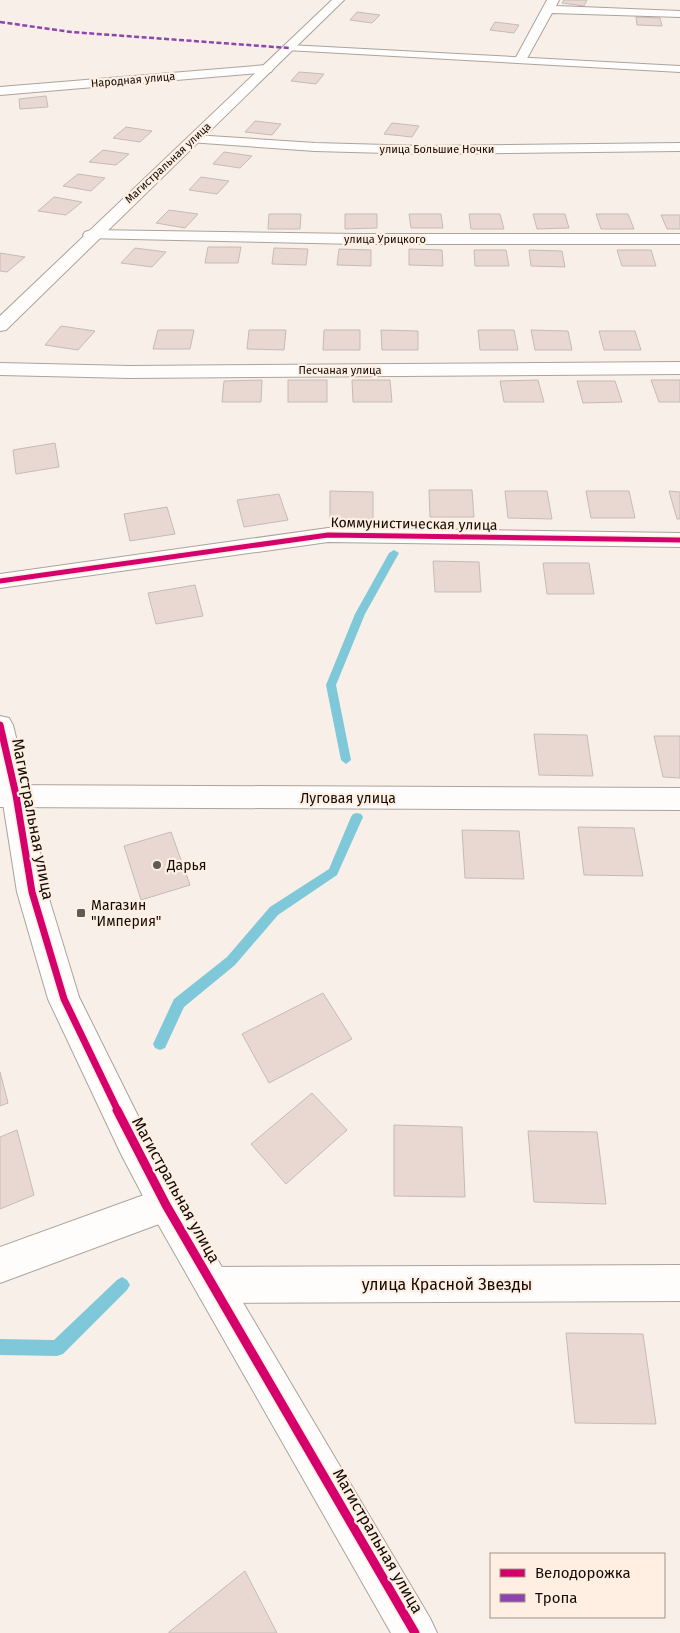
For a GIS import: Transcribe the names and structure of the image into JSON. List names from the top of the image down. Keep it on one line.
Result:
{"streets":{"street":["Народная улица","улица Большие Ночки","Магистральная улица","улица Урицкого","Песчаная улица","Коммунистическая улица","Луговая улица","улица Красной Звезды"]},"crossings":[["Народная улица","Магистральная улица"],["улица Большие Ночки","Магистральная улица"],["Магистральная улица","улица Урицкого"],["Магистральная улица","Луговая улица"],["Магистральная улица","улица Красной Звезды"]],"places":{"other":["Дарья"],"transit":["Магазин \"Империя\""]},"legend":["Велодорожка","Тропа"]}
